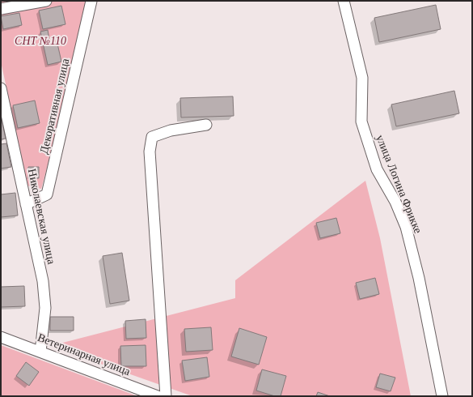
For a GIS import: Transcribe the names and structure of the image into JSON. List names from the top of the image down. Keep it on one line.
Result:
{"streets":{"street":["Декоративная улица","улица Логина Фрикке","Николаевская улица","Ветеринарная улица"]},"crossings":[["Декоративная улица","Николаевская улица"],["Николаевская улица","Ветеринарная улица"]],"parks":["СНТ №110"]}
